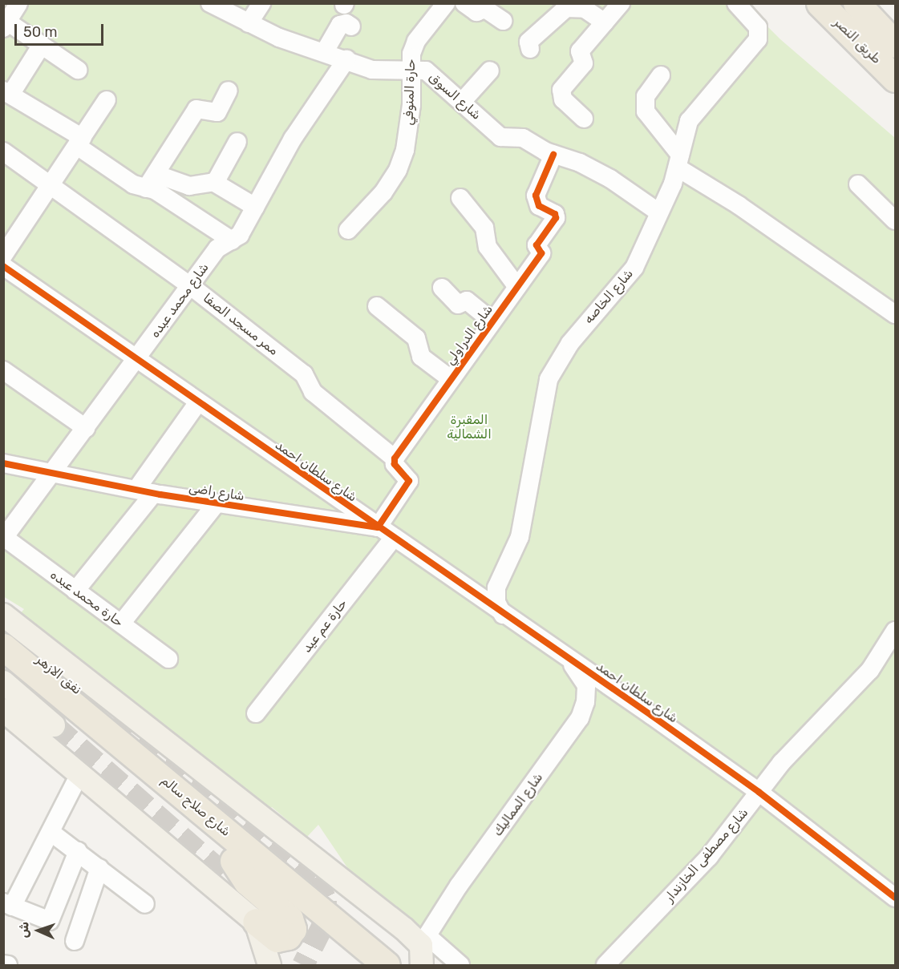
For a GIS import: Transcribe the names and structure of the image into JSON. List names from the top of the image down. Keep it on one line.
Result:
{"streets":{"highway":["طريق النصر","شارع صلاح سالم"],"main road":["نفق الازهر"],"street":["حارة المنوفي","شارع السوق","شارع الخاصه","شارع محمد عبده","ممر مسجد الصفا","شارع الدراولي","شارع سلطان احمد","شارع راضى","حارة محمد عبده","حارة عم عيد","شارع المماليك","شارع مصطفى الخازندار"]},"crossings":[["حارة المنوفي","شارع السوق"],["شارع السوق","شارع الخاصه"],["شارع السوق","شارع محمد عبده"],["شارع السوق","شارع الدراولي"],["شارع الخاصه","شارع سلطان احمد"],["شارع محمد عبده","ممر مسجد الصفا"],["شارع محمد عبده","شارع سلطان احمد"],["شارع محمد عبده","شارع راضى"],["شارع محمد عبده","حارة محمد عبده"],["ممر مسجد الصفا","شارع الدراولي"],["شارع سلطان احمد","شارع راضى"],["شارع سلطان احمد","حارة عم عيد"],["شارع سلطان احمد","شارع المماليك"],["شارع سلطان احمد","شارع مصطفى الخازندار"]],"parks":["المقبرة الشمالية"],"scale_bar":"50 m","north":"left"}
